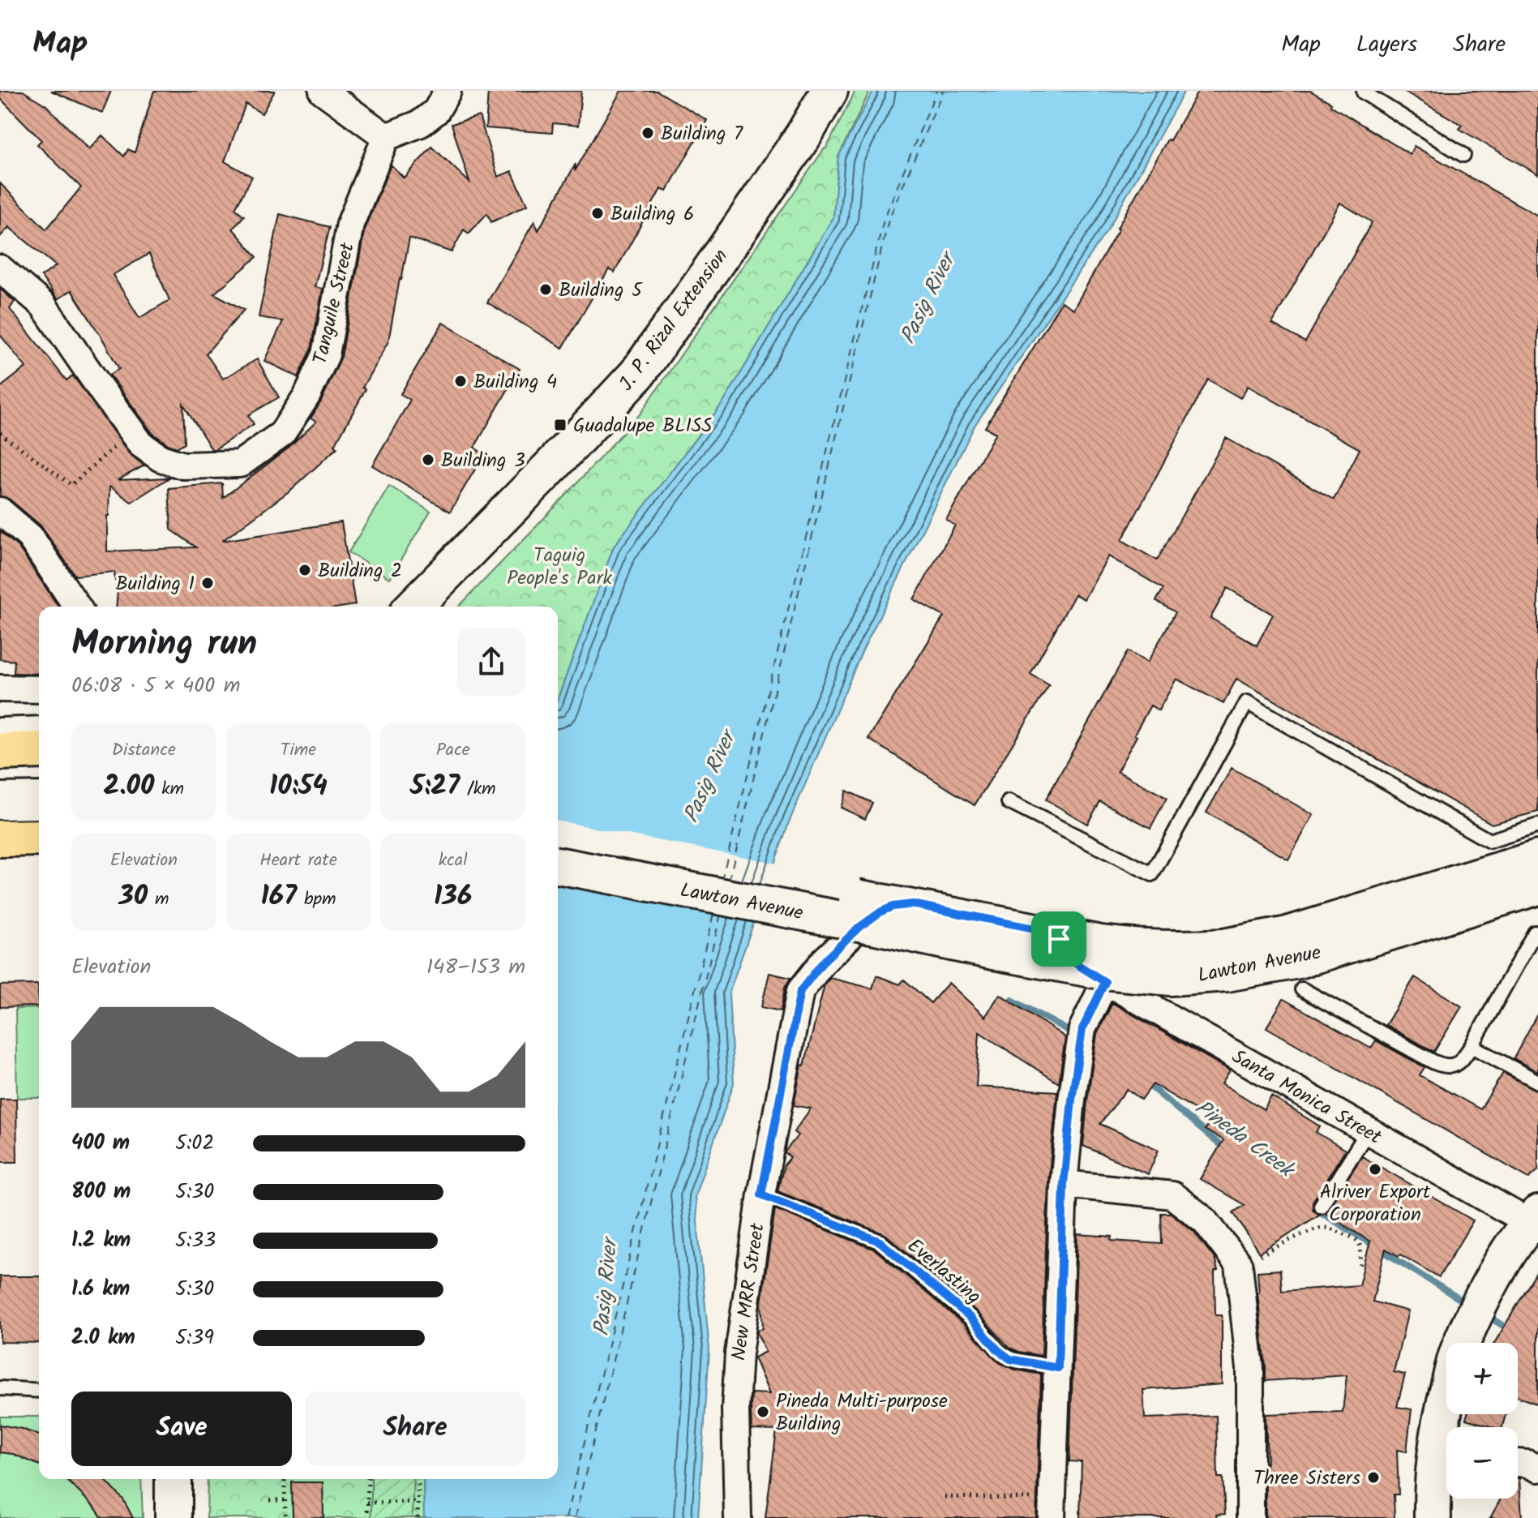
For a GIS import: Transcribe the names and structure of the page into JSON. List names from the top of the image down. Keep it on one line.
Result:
{"streets":{"main road":["J. P. Rizal Extension","Lawton Avenue"],"street":["Tanguile Street","Santa Monica Street","New MRR Street"],"lane":["Everlasting"]},"crossings":[["Santa Monica Street","New MRR Street"],["Everlasting","New MRR Street"]],"water":["Pasig River","Pineda Creek"],"parks":["Taguig People's Park"],"places":{"other":["Building 7","Building 6","Building 5","Building 4","Building 3","Building 2","Building 1","Alriver Export Corporation","Pineda Multi-purpose Building","Three Sisters"],"transit":["Guadalupe BLISS"]},"page":{"header":"Map","nav":["Map","Layers","Share"],"heading":["Morning run","06:08 · 5 × 400 m"],"stats":[["Distance","2.00 km"],["Time","10:54"],["Pace","5:27 /km"],["Elevation","30 m"],["Heart rate","167 bpm"],["kcal","136"]],"chart":["Elevation","148–153 m"],"list":[{"name":"400 m","note":"5:02"},{"name":"800 m","note":"5:30"},{"name":"1.2 km","note":"5:33"},{"name":"1.6 km","note":"5:30"},{"name":"2.0 km","note":"5:39"}],"map_buttons":["+","−"],"buttons":["Save","Share"]}}
